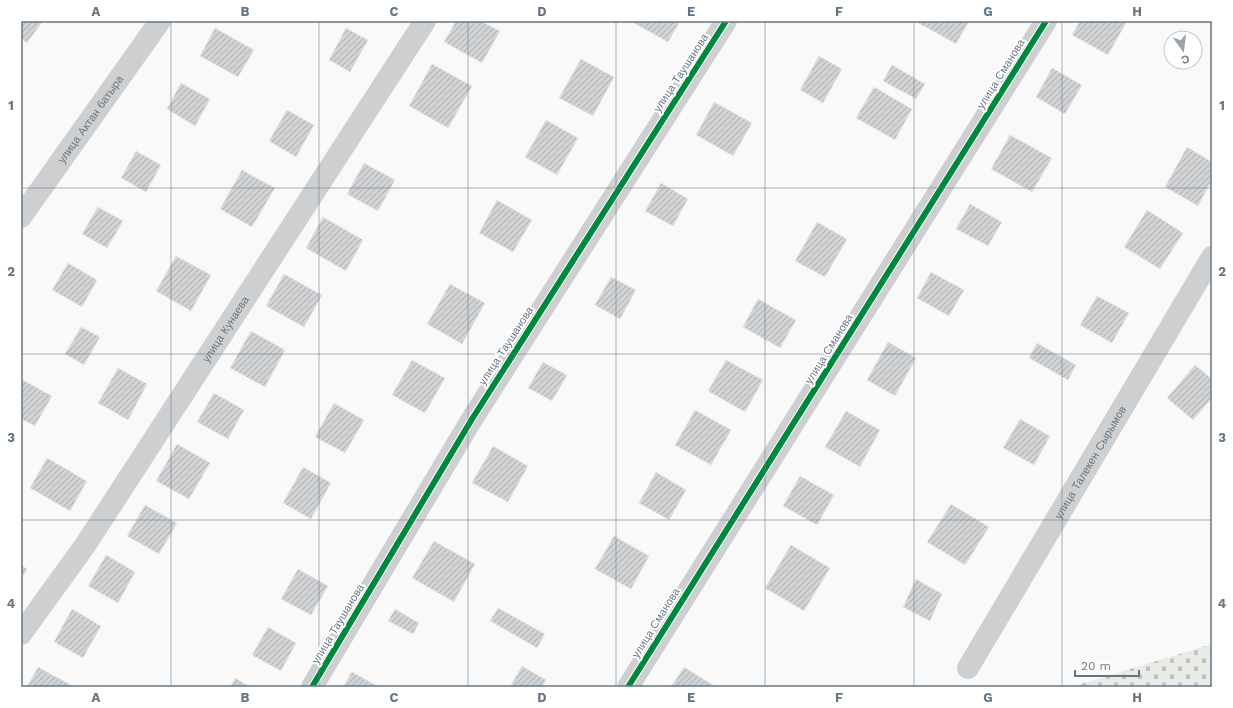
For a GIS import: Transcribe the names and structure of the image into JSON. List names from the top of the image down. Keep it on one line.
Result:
{"streets":{"street":["улица Таушанова","улица Сманова","улица Актан батыра","улица Кунаева","улица Талекен Сырымов"]},"scale_bar":"20 m","north":"bottom","grid":{"columns":["A","B","C","D","E","F","G","H"],"rows":["1","2","3","4"]}}
